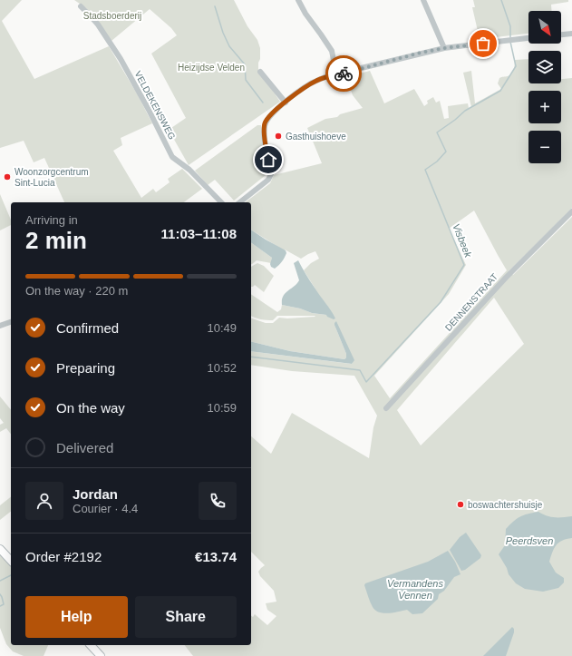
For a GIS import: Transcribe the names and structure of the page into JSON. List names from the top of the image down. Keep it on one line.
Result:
{"streets":{"street":["VELDEKENSWEG","DENNENSTRAAT"]},"water":["Visbeek","Peerdsven","Vermandens Vennen"],"parks":["Stadsboerderij","Heizijdse Velden"],"places":["Gasthuishoeve","Woonzorgcentrum Sint-Lucia","boswachtershuisje"],"north":"bottom right","page":{"map_buttons":["+","−"],"heading":["2 min","Arriving in","11:03–11:08"],"panel":["Jordan","Courier · 4.4","Order #2192","€13.74"],"bar":"On the way · 220 m","list":[["Confirmed","10:49"],["Preparing","10:52"],["On the way","10:59"],"Delivered"],"buttons":["Help","Share"]}}
